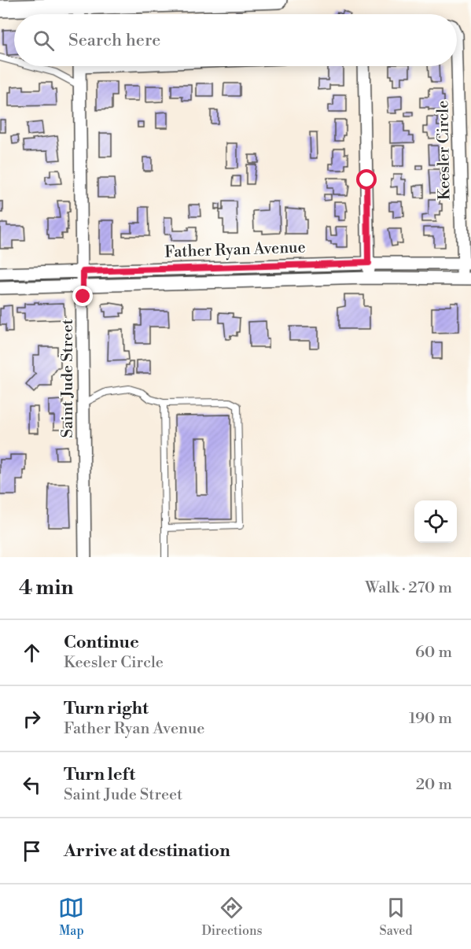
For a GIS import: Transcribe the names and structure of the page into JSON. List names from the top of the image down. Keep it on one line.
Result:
{"streets":{"street":["Keesler Circle","Father Ryan Avenue","Saint Jude Street"]},"crossings":[["Keesler Circle","Father Ryan Avenue"],["Father Ryan Avenue","Saint Jude Street"]],"page":{"search":"Search here","heading":["4 min","Walk · 270 m"],"list":[["Continue","Keesler Circle","60 m"],["Turn right","Father Ryan Avenue","190 m"],["Turn left","Saint Jude Street","20 m"],"Arrive at destination"],"nav":["Map","Directions","Saved"]}}
